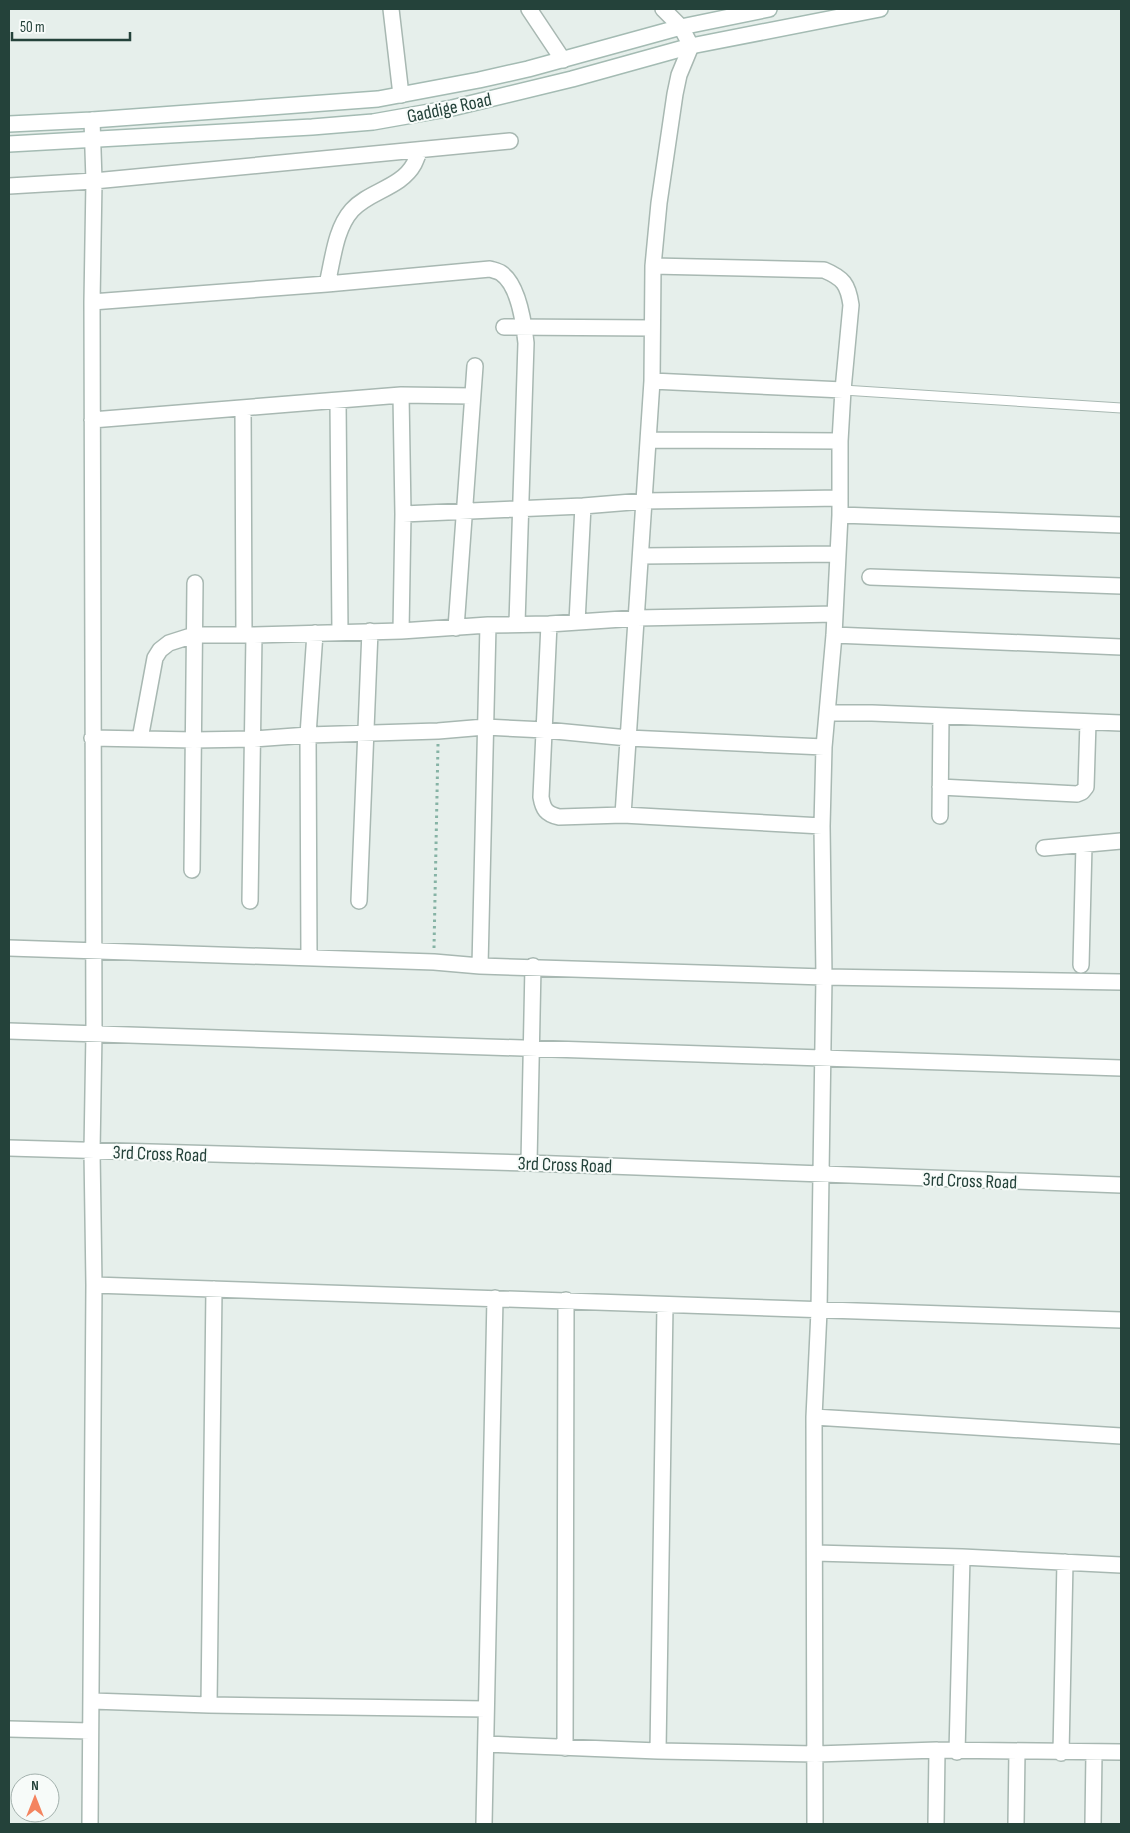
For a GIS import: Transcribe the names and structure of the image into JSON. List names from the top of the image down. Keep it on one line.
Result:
{"streets":{"street":["Gaddige Road","3rd Cross Road"]},"scale_bar":"50 m","north":"top"}
